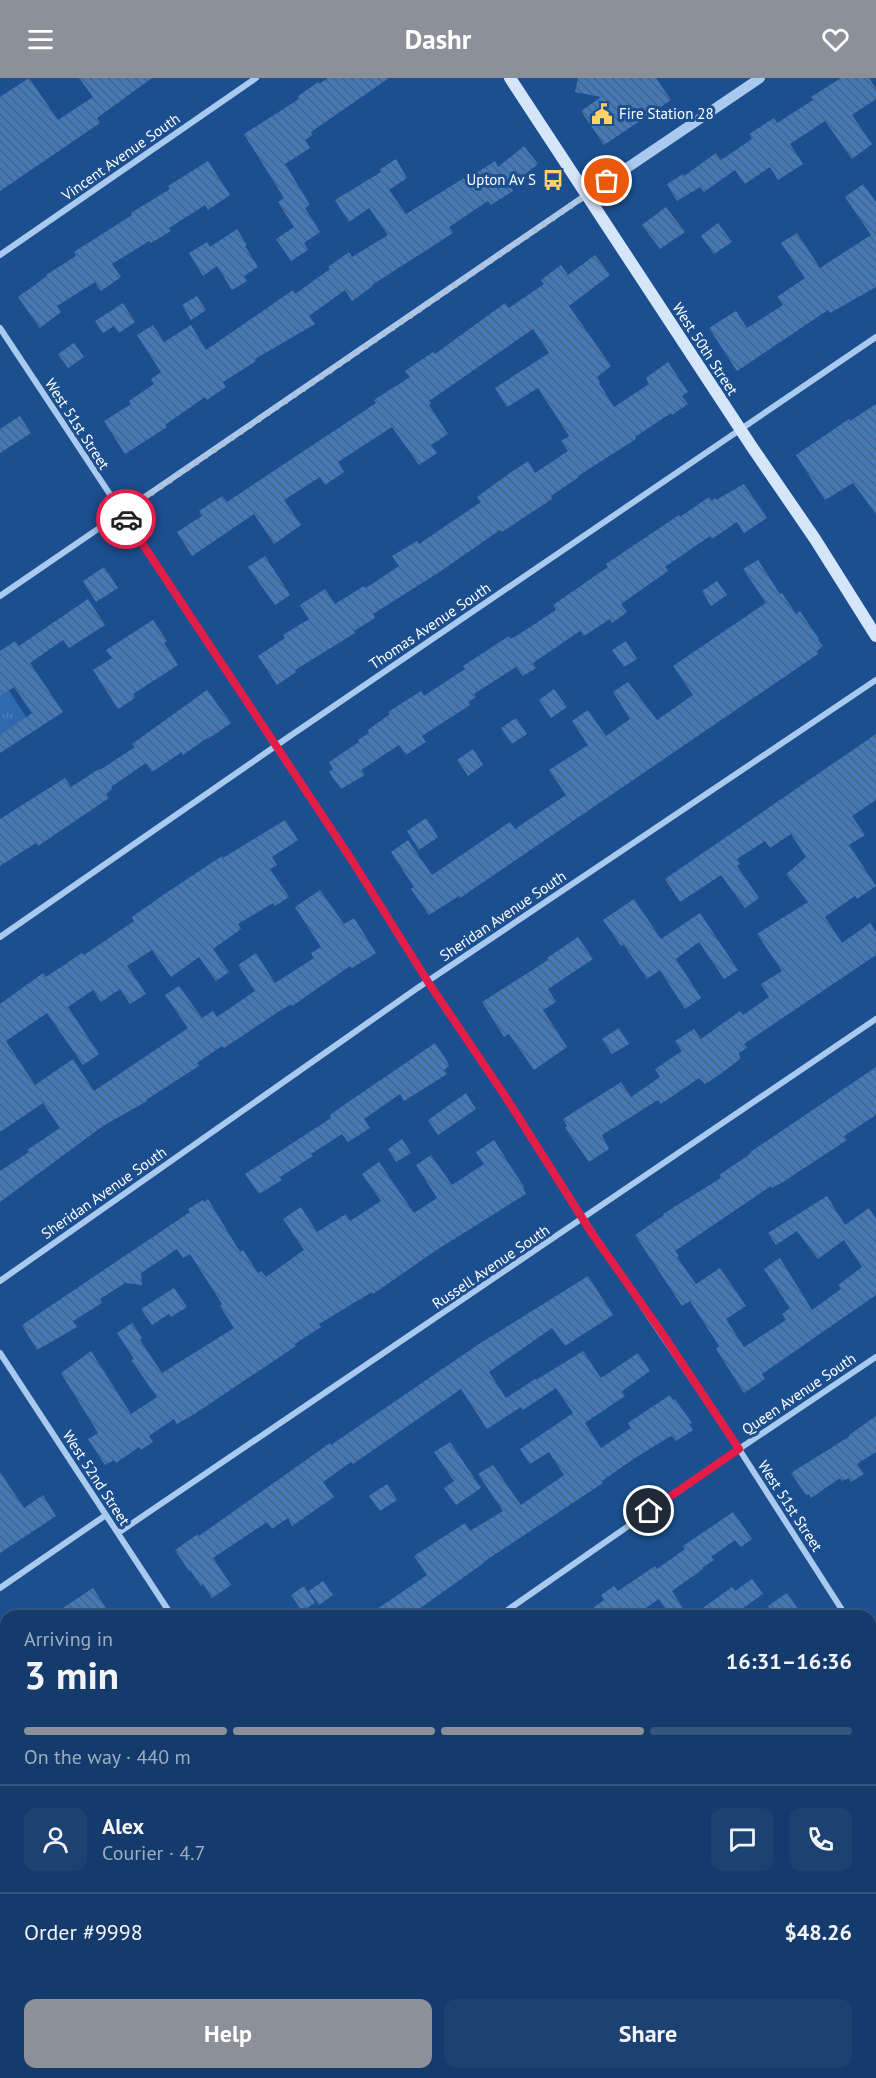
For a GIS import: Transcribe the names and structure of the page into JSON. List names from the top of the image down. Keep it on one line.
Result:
{"streets":{"main road":["West 50th Street"],"street":["Vincent Avenue South","West 51st Street","Thomas Avenue South","Sheridan Avenue South","Russell Avenue South","Queen Avenue South","West 52nd Street"]},"crossings":[["West 50th Street","Thomas Avenue South"],["West 51st Street","Thomas Avenue South"],["West 51st Street","Sheridan Avenue South"],["West 51st Street","Russell Avenue South"],["West 51st Street","Queen Avenue South"],["Russell Avenue South","West 52nd Street"]],"places":{"public building":["Fire Station 28"],"bus stop":["Upton Av S"]},"page":{"header":"Dashr","heading":["3 min","Arriving in","16:31–16:36"],"panel":["Alex","Courier · 4.7","Order #9998","$48.26"],"bar":"On the way · 440 m","buttons":["Help","Share"]}}
